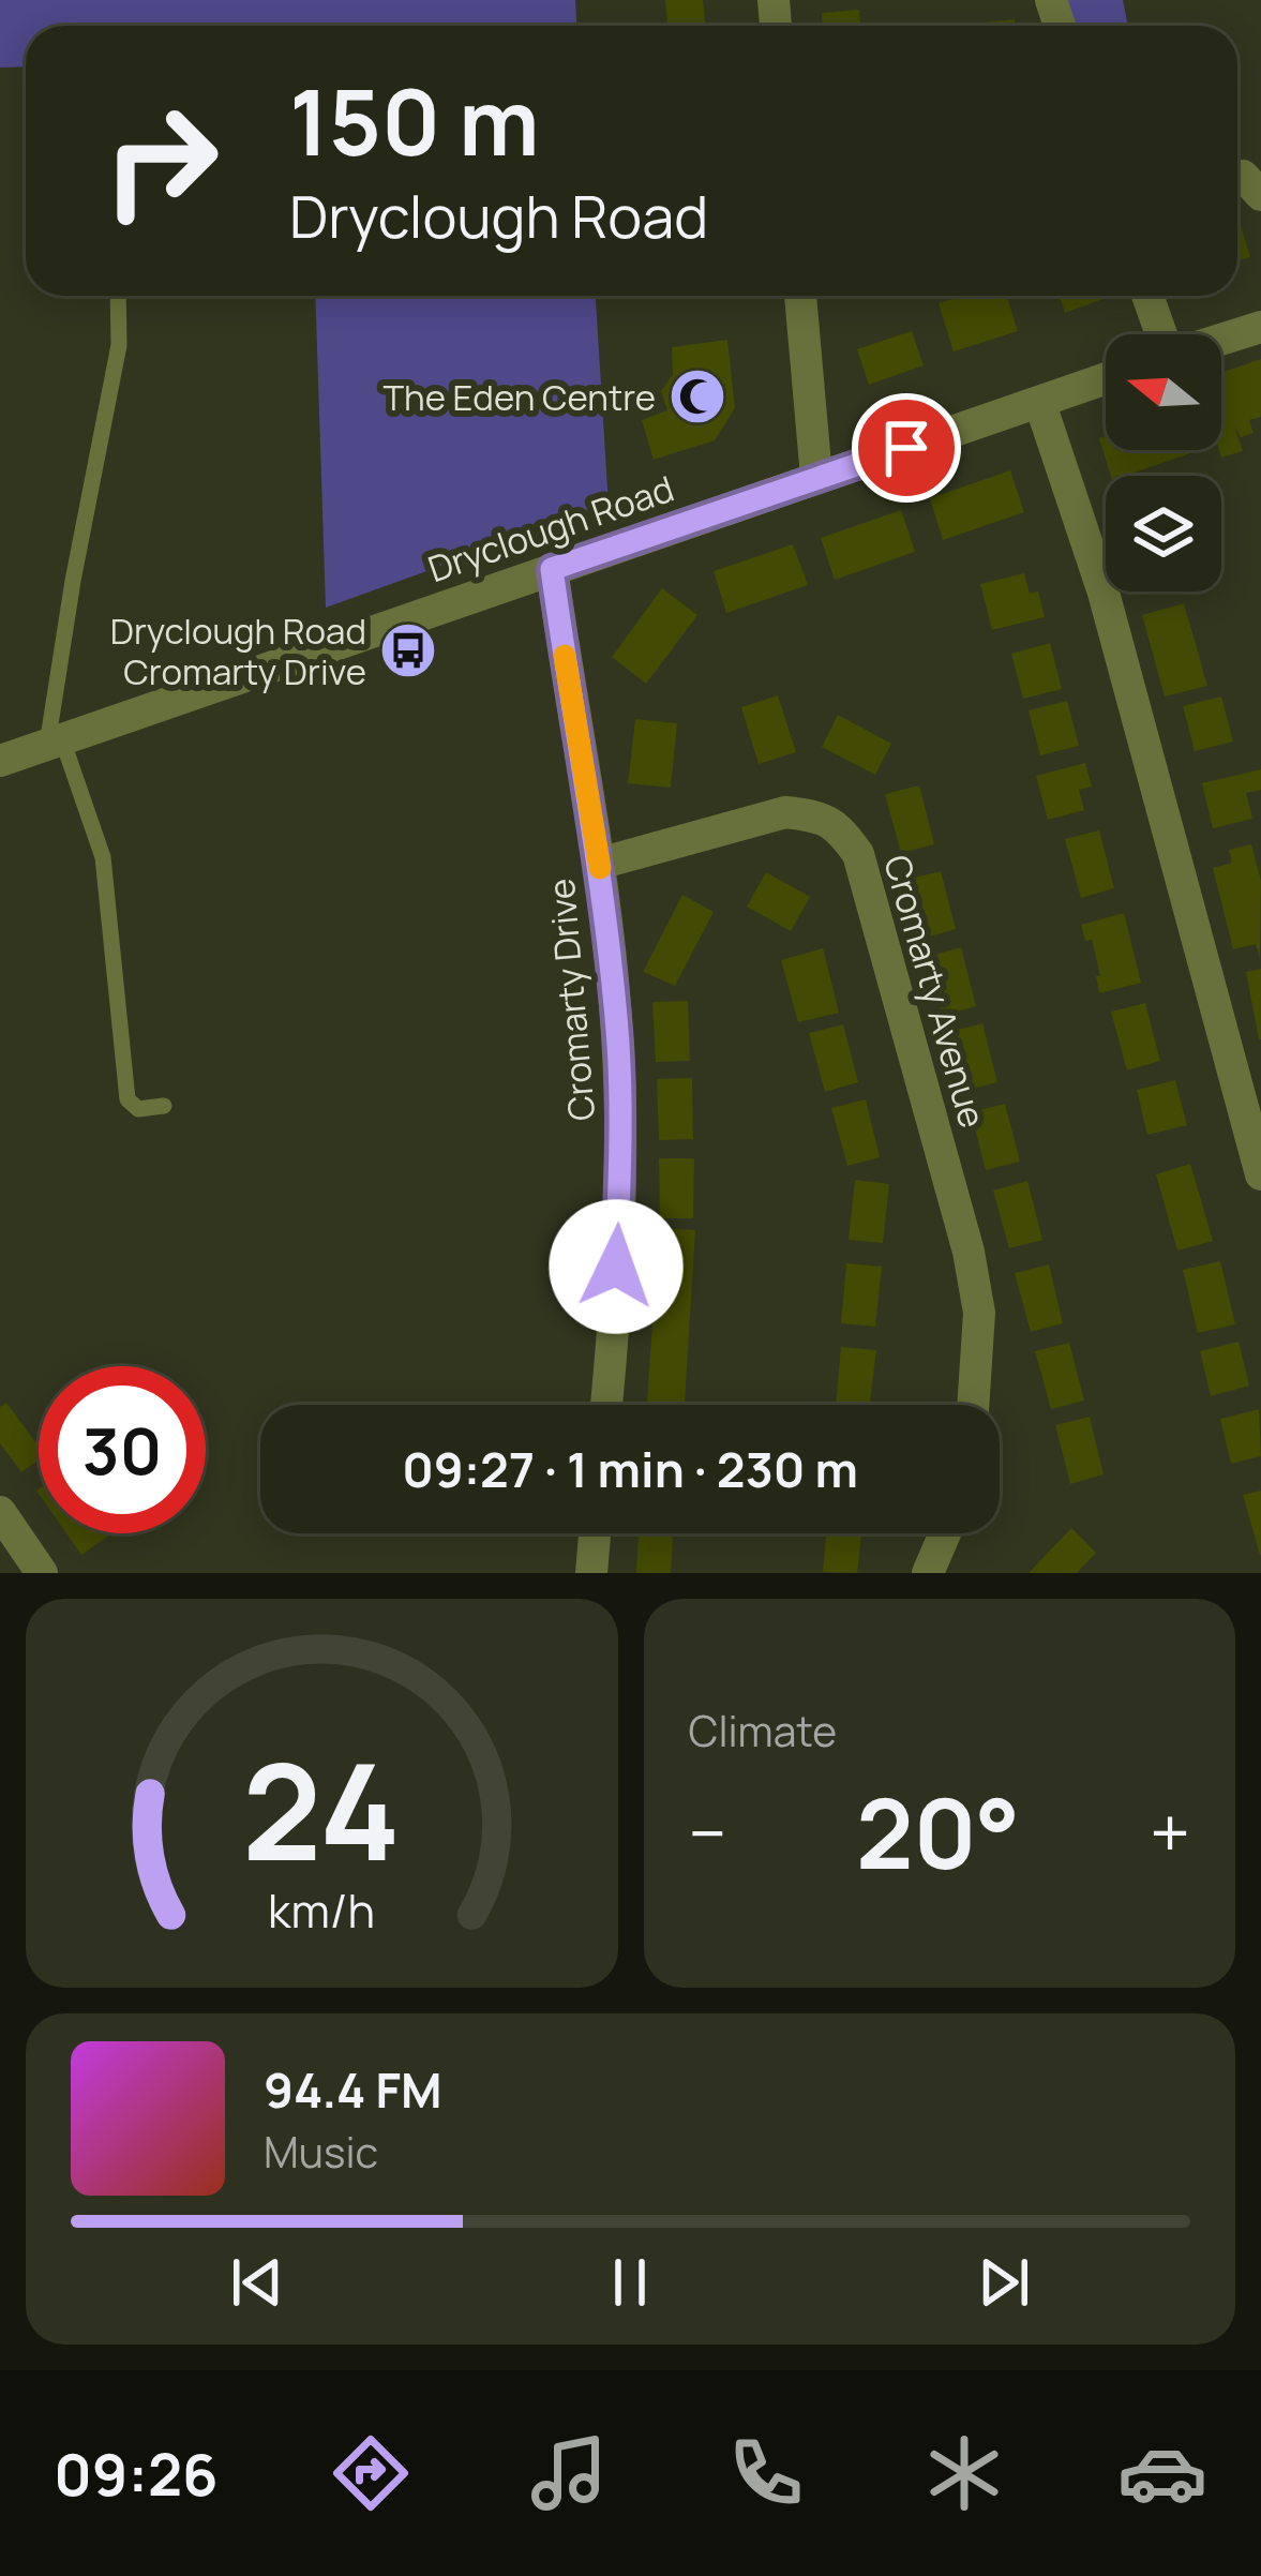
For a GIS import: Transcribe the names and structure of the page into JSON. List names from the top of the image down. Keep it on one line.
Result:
{"streets":{"street":["Dryclough Road","Cromarty Avenue","Cromarty Drive"]},"crossings":[["Dryclough Road","Cromarty Drive"],["Cromarty Avenue","Cromarty Drive"]],"places":{"mosque":["The Eden Centre"],"bus stop":["Dryclough Road Cromarty Drive"]},"north":"left","page":{"turn":["150 m","Dryclough Road"],"limit":"30","trip":"09:27 · 1 min · 230 m","tile":"Climate","heat":["−","20°","+"],"song":["94.4 FM","Music"],"tabs":"09:26","gauge":["24","km/h"]}}
